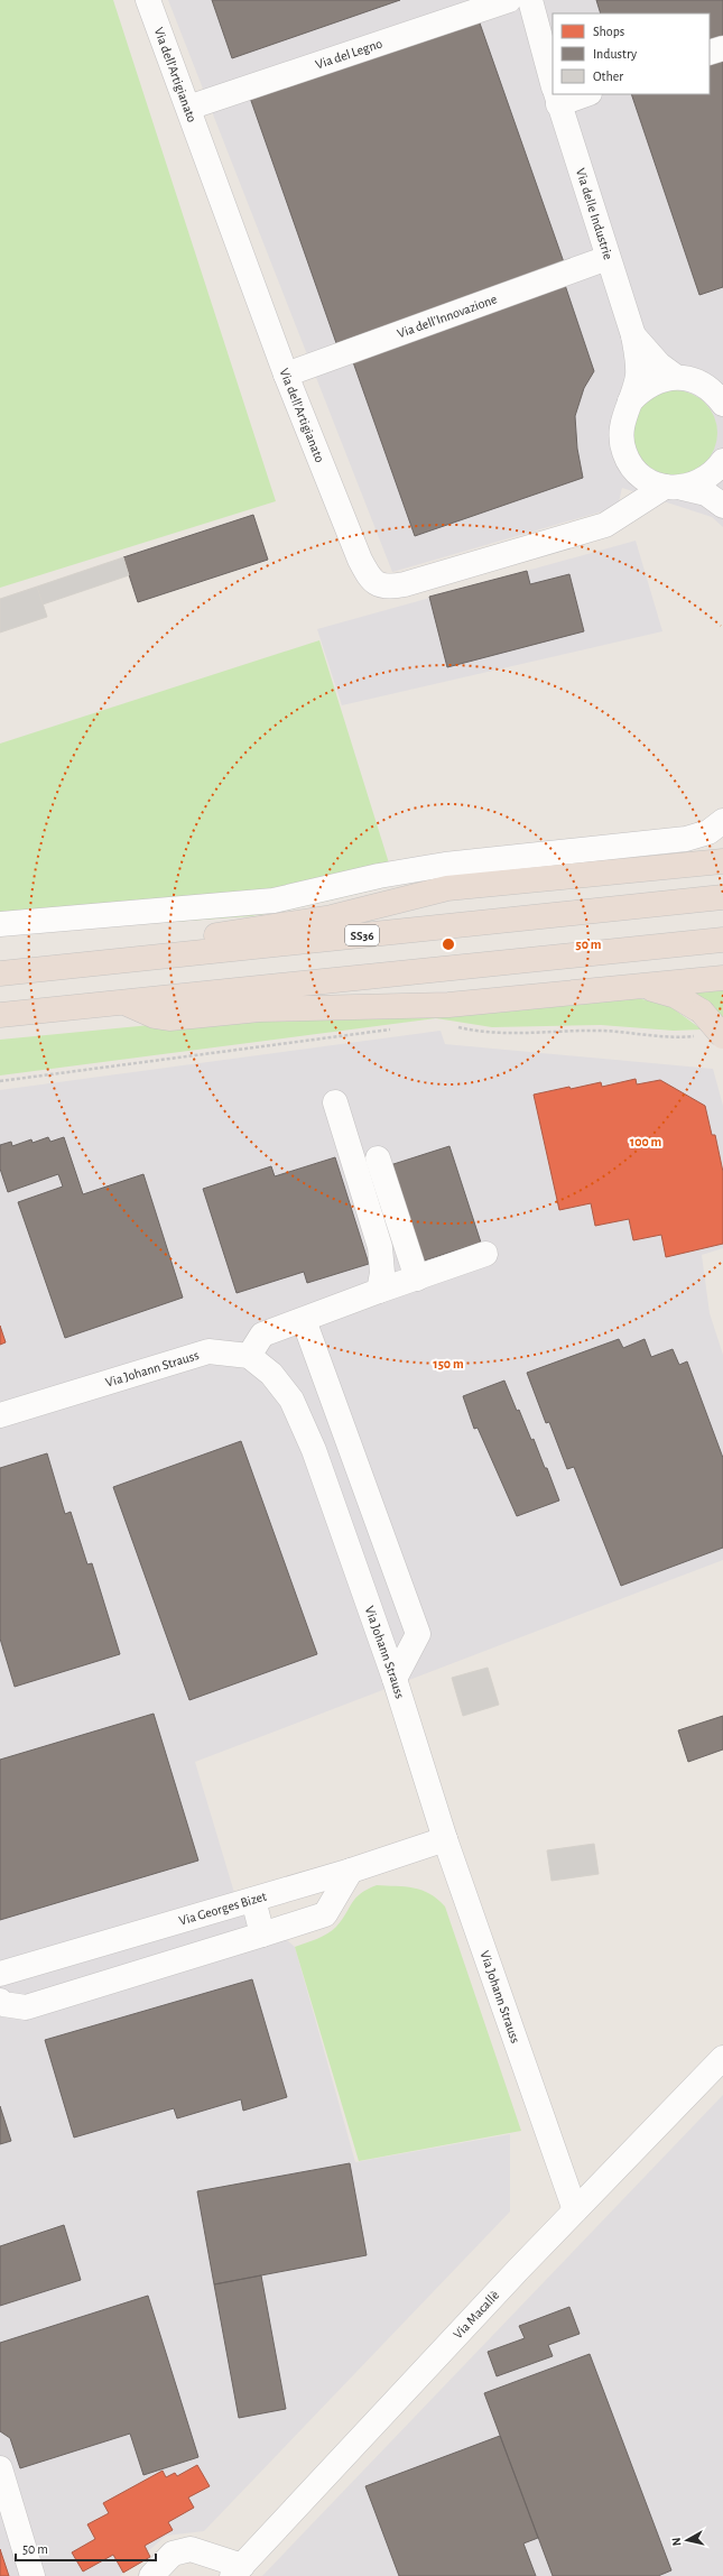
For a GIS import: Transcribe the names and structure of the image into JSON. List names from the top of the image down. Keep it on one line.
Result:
{"streets":{"highway":["SS36"],"street":["Via del Legno","Via dell'Artigianato","Via delle Industrie","Via dell'Innovazione","Via Johann Strauss","Via Georges Bizet","Via Macallè"]},"crossings":[["Via del Legno","Via dell'Artigianato"],["Via dell'Artigianato","Via delle Industrie"],["Via dell'Artigianato","Via dell'Innovazione"],["Via delle Industrie","Via dell'Innovazione"],["Via Johann Strauss","Via Georges Bizet"],["Via Johann Strauss","Via Macallè"]],"legend":["Shops","Industry","Other"],"scale_bar":"50 m","north":"left","rings":["50 m","100 m","150 m"]}
